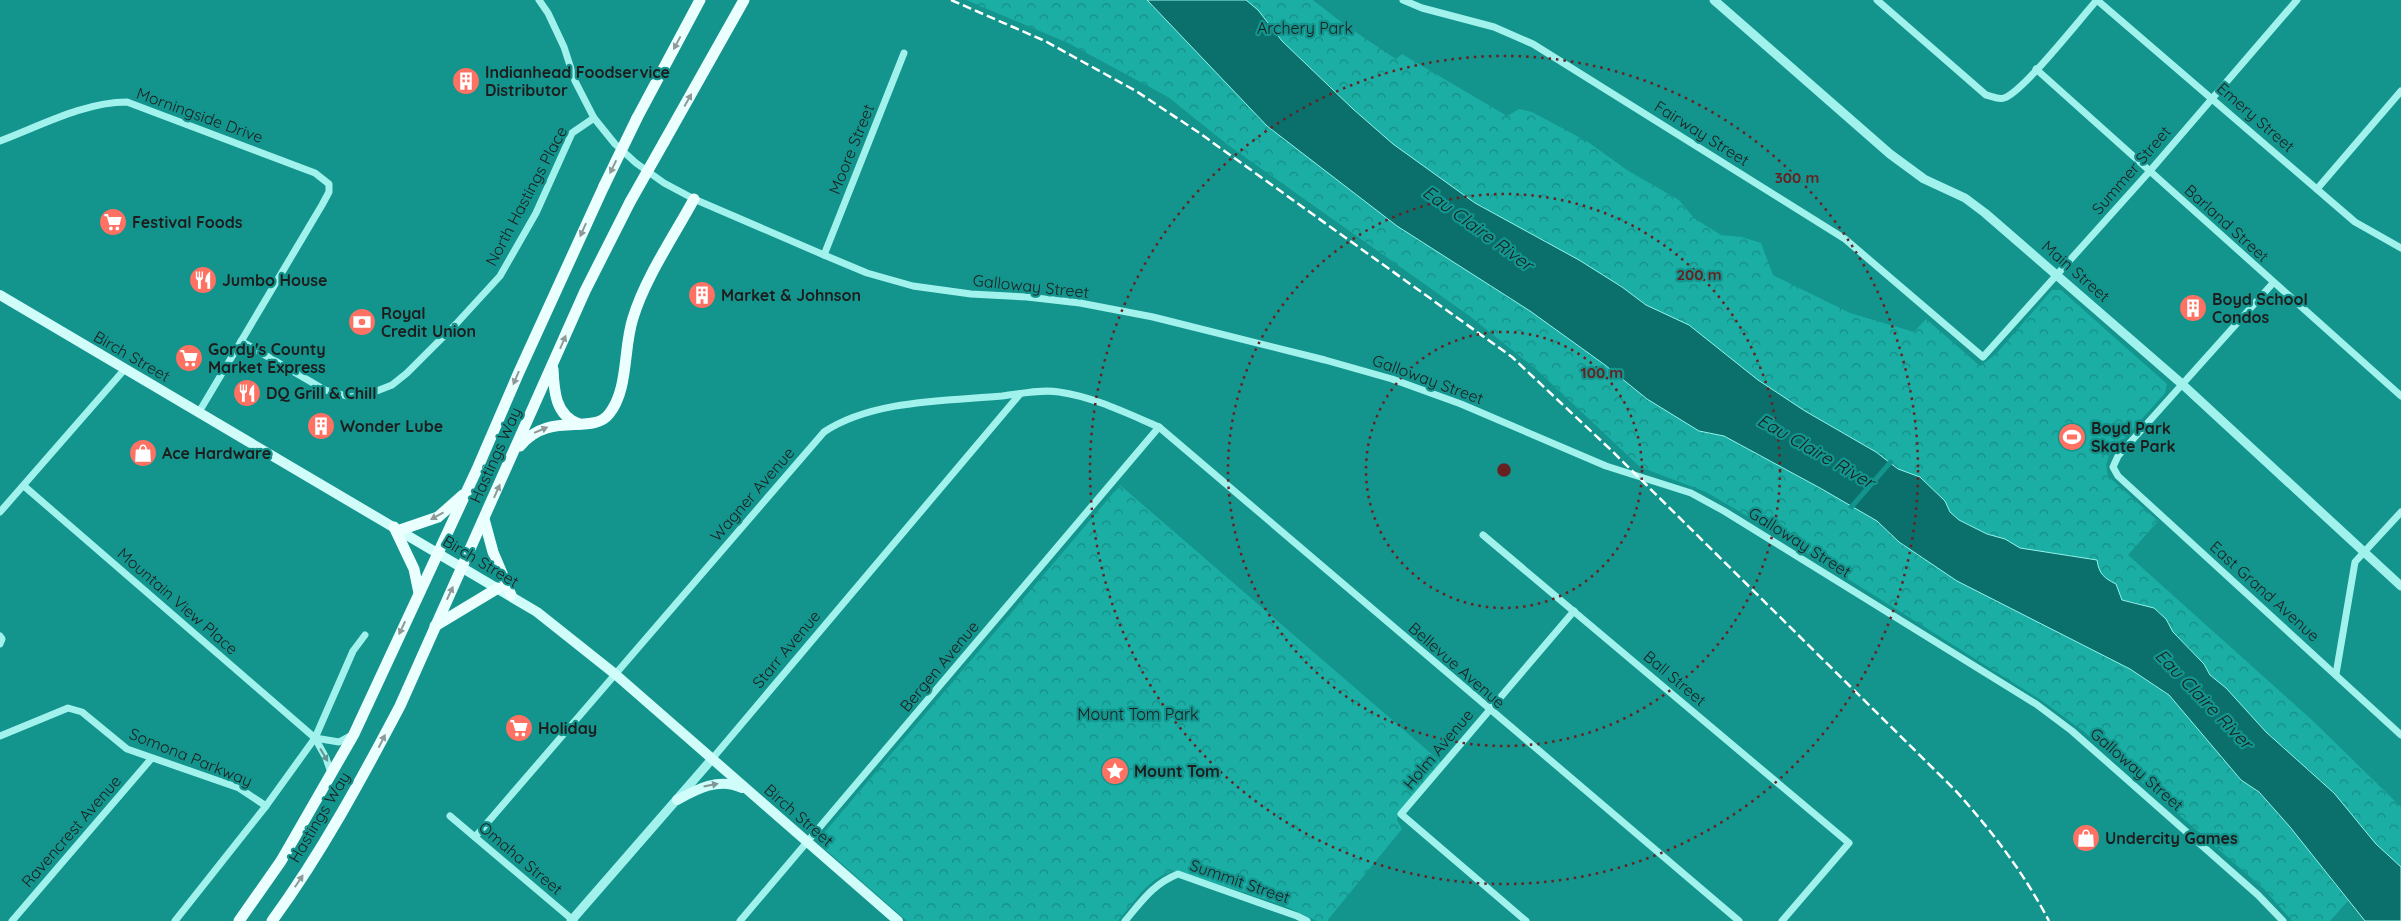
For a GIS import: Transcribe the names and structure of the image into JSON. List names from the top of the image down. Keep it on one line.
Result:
{"streets":{"main road":["Birch Street","Hastings Way"],"street":["Morningside Drive","Emery Street","Fairway Street","Moore Street","Summer Street","North Hastings Place","Barland Street","Main Street","Galloway Street","Wagner Avenue","East Grand Avenue","Mountain View Place","Starr Avenue","Bellevue Avenue","Bergen Avenue","Ball Street","Holm Avenue","Somona Parkway","Ravencrest Avenue","Omaha Street","Summit Street"]},"crossings":[["Morningside Drive","North Hastings Place"],["Emery Street","Summer Street"],["Fairway Street","Summer Street"],["Moore Street","Galloway Street"],["Summer Street","Barland Street"],["Summer Street","Main Street"],["North Hastings Place","Galloway Street"],["Main Street","East Grand Avenue"],["Birch Street","Hastings Way"],["Birch Street","Wagner Avenue"],["Birch Street","Starr Avenue"],["Birch Street","Bergen Avenue"],["Hastings Way","Mountain View Place"],["Wagner Avenue","Starr Avenue"],["Wagner Avenue","Bellevue Avenue"],["Wagner Avenue","Bergen Avenue"],["Wagner Avenue","Omaha Street"],["Starr Avenue","Omaha Street"],["Bellevue Avenue","Bergen Avenue"],["Bellevue Avenue","Holm Avenue"],["Ball Street","Holm Avenue"],["Somona Parkway","Ravencrest Avenue"]],"water":["Eau Claire River"],"parks":["Archery Park","Mount Tom Park"],"places":{"building":["Indianhead Foodservice Distributor","Market & Johnson","Boyd School Condos","Wonder Lube"],"supermarket":["Festival Foods","Gordy's County Market Express","Holiday"],"restaurant":["Jumbo House","DQ Grill & Chill"],"bank":["Royal Credit Union"],"sports":["Boyd Park Skate Park"],"shop":["Ace Hardware","Undercity Games"],"place":["Mount Tom"]},"rings":["300 m","200 m","100 m"]}
